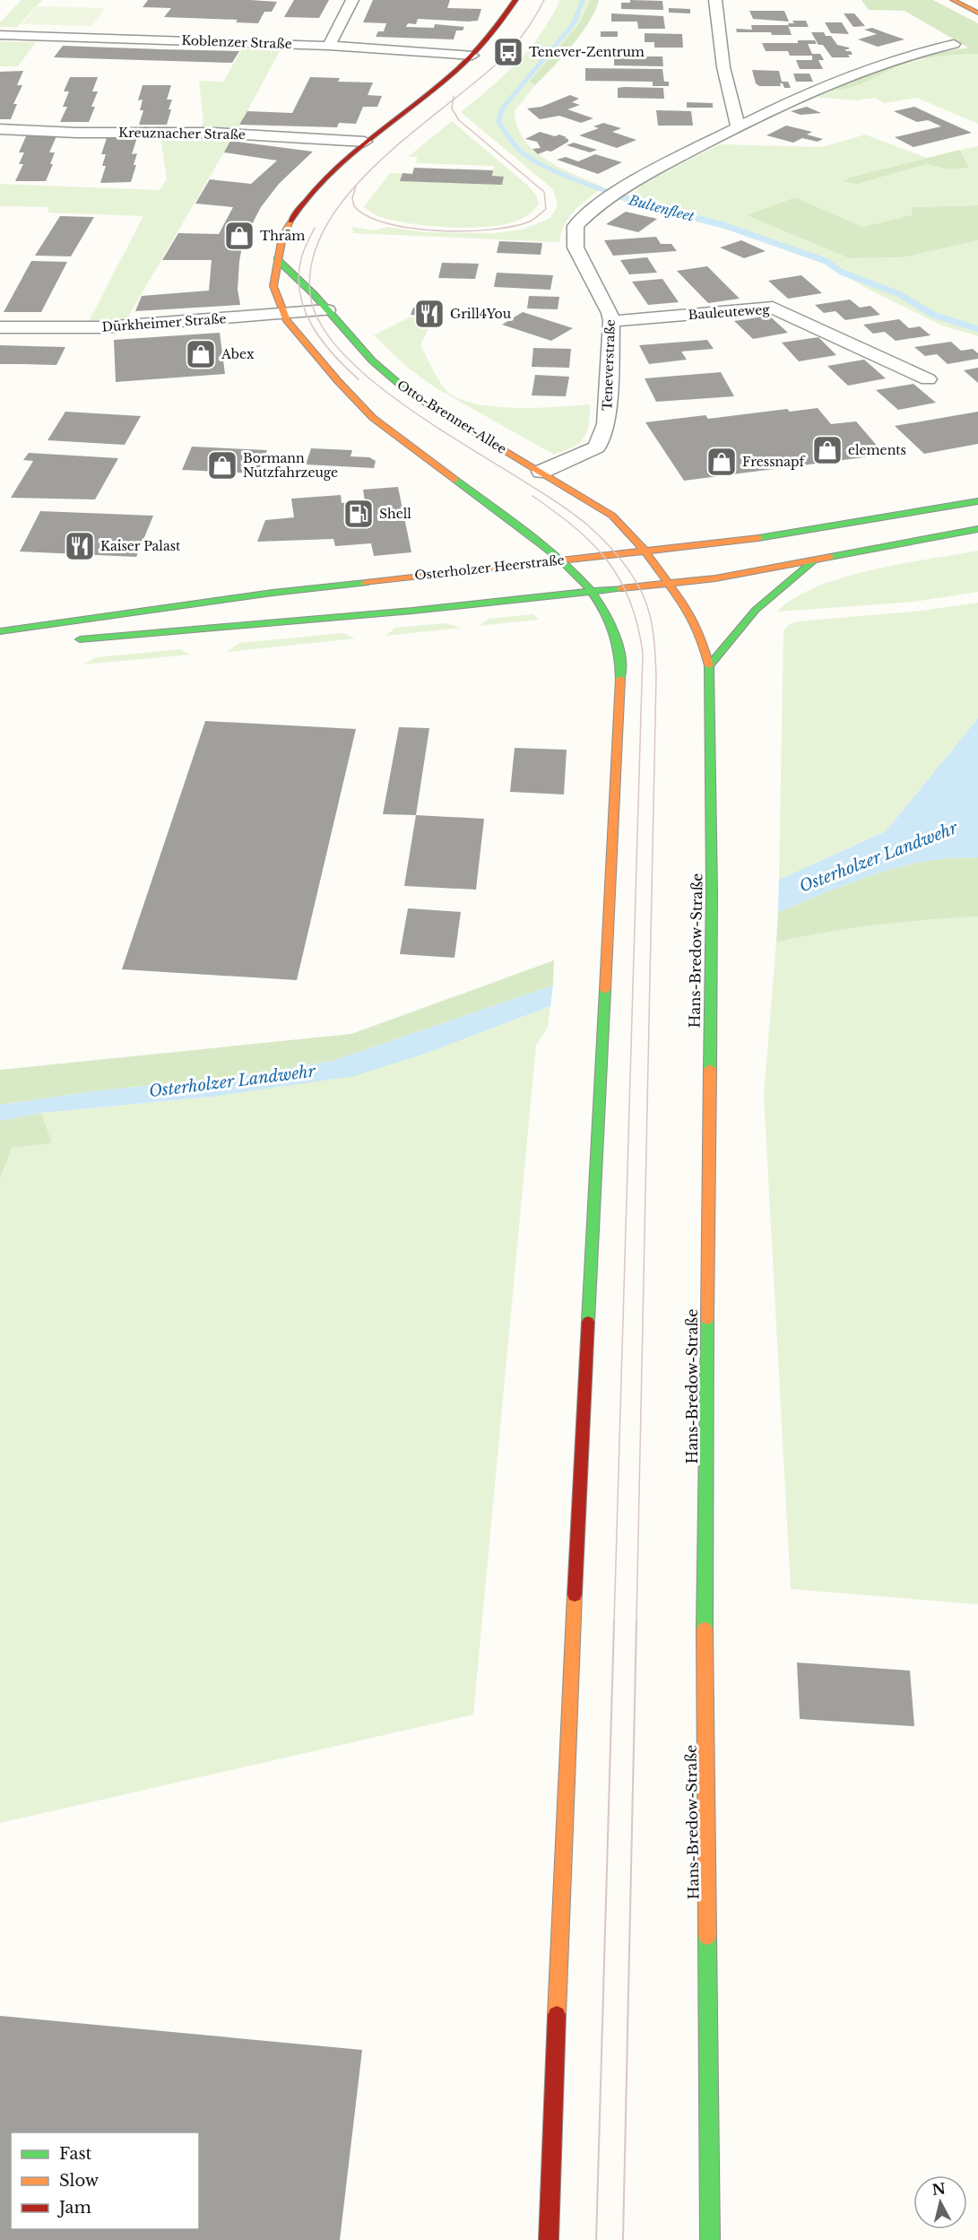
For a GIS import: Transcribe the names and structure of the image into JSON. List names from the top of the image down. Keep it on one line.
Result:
{"streets":{"main road":["Otto-Brenner-Allee","Osterholzer Heerstraße","Hans-Bredow-Straße"],"street":["Koblenzer Straße","Kreuznacher Straße","Bauleuteweg","Dürkheimer Straße","Teneverstraße"]},"crossings":[["Bauleuteweg","Teneverstraße"],["Dürkheimer Straße","Otto-Brenner-Allee"],["Teneverstraße","Otto-Brenner-Allee"],["Otto-Brenner-Allee","Osterholzer Heerstraße"],["Otto-Brenner-Allee","Hans-Bredow-Straße"],["Osterholzer Heerstraße","Hans-Bredow-Straße"]],"water":["Bultenfleet","Osterholzer Landwehr"],"places":{"bus stop":["Tenever-Zentrum"],"shop":["Thräm","Abex","elements","Fressnapf","Bormann Nutzfahrzeuge"],"restaurant":["Grill4You","Kaiser Palast"],"fuel station":["Shell"]},"legend":["Fast","Slow","Jam"],"north":"top"}
